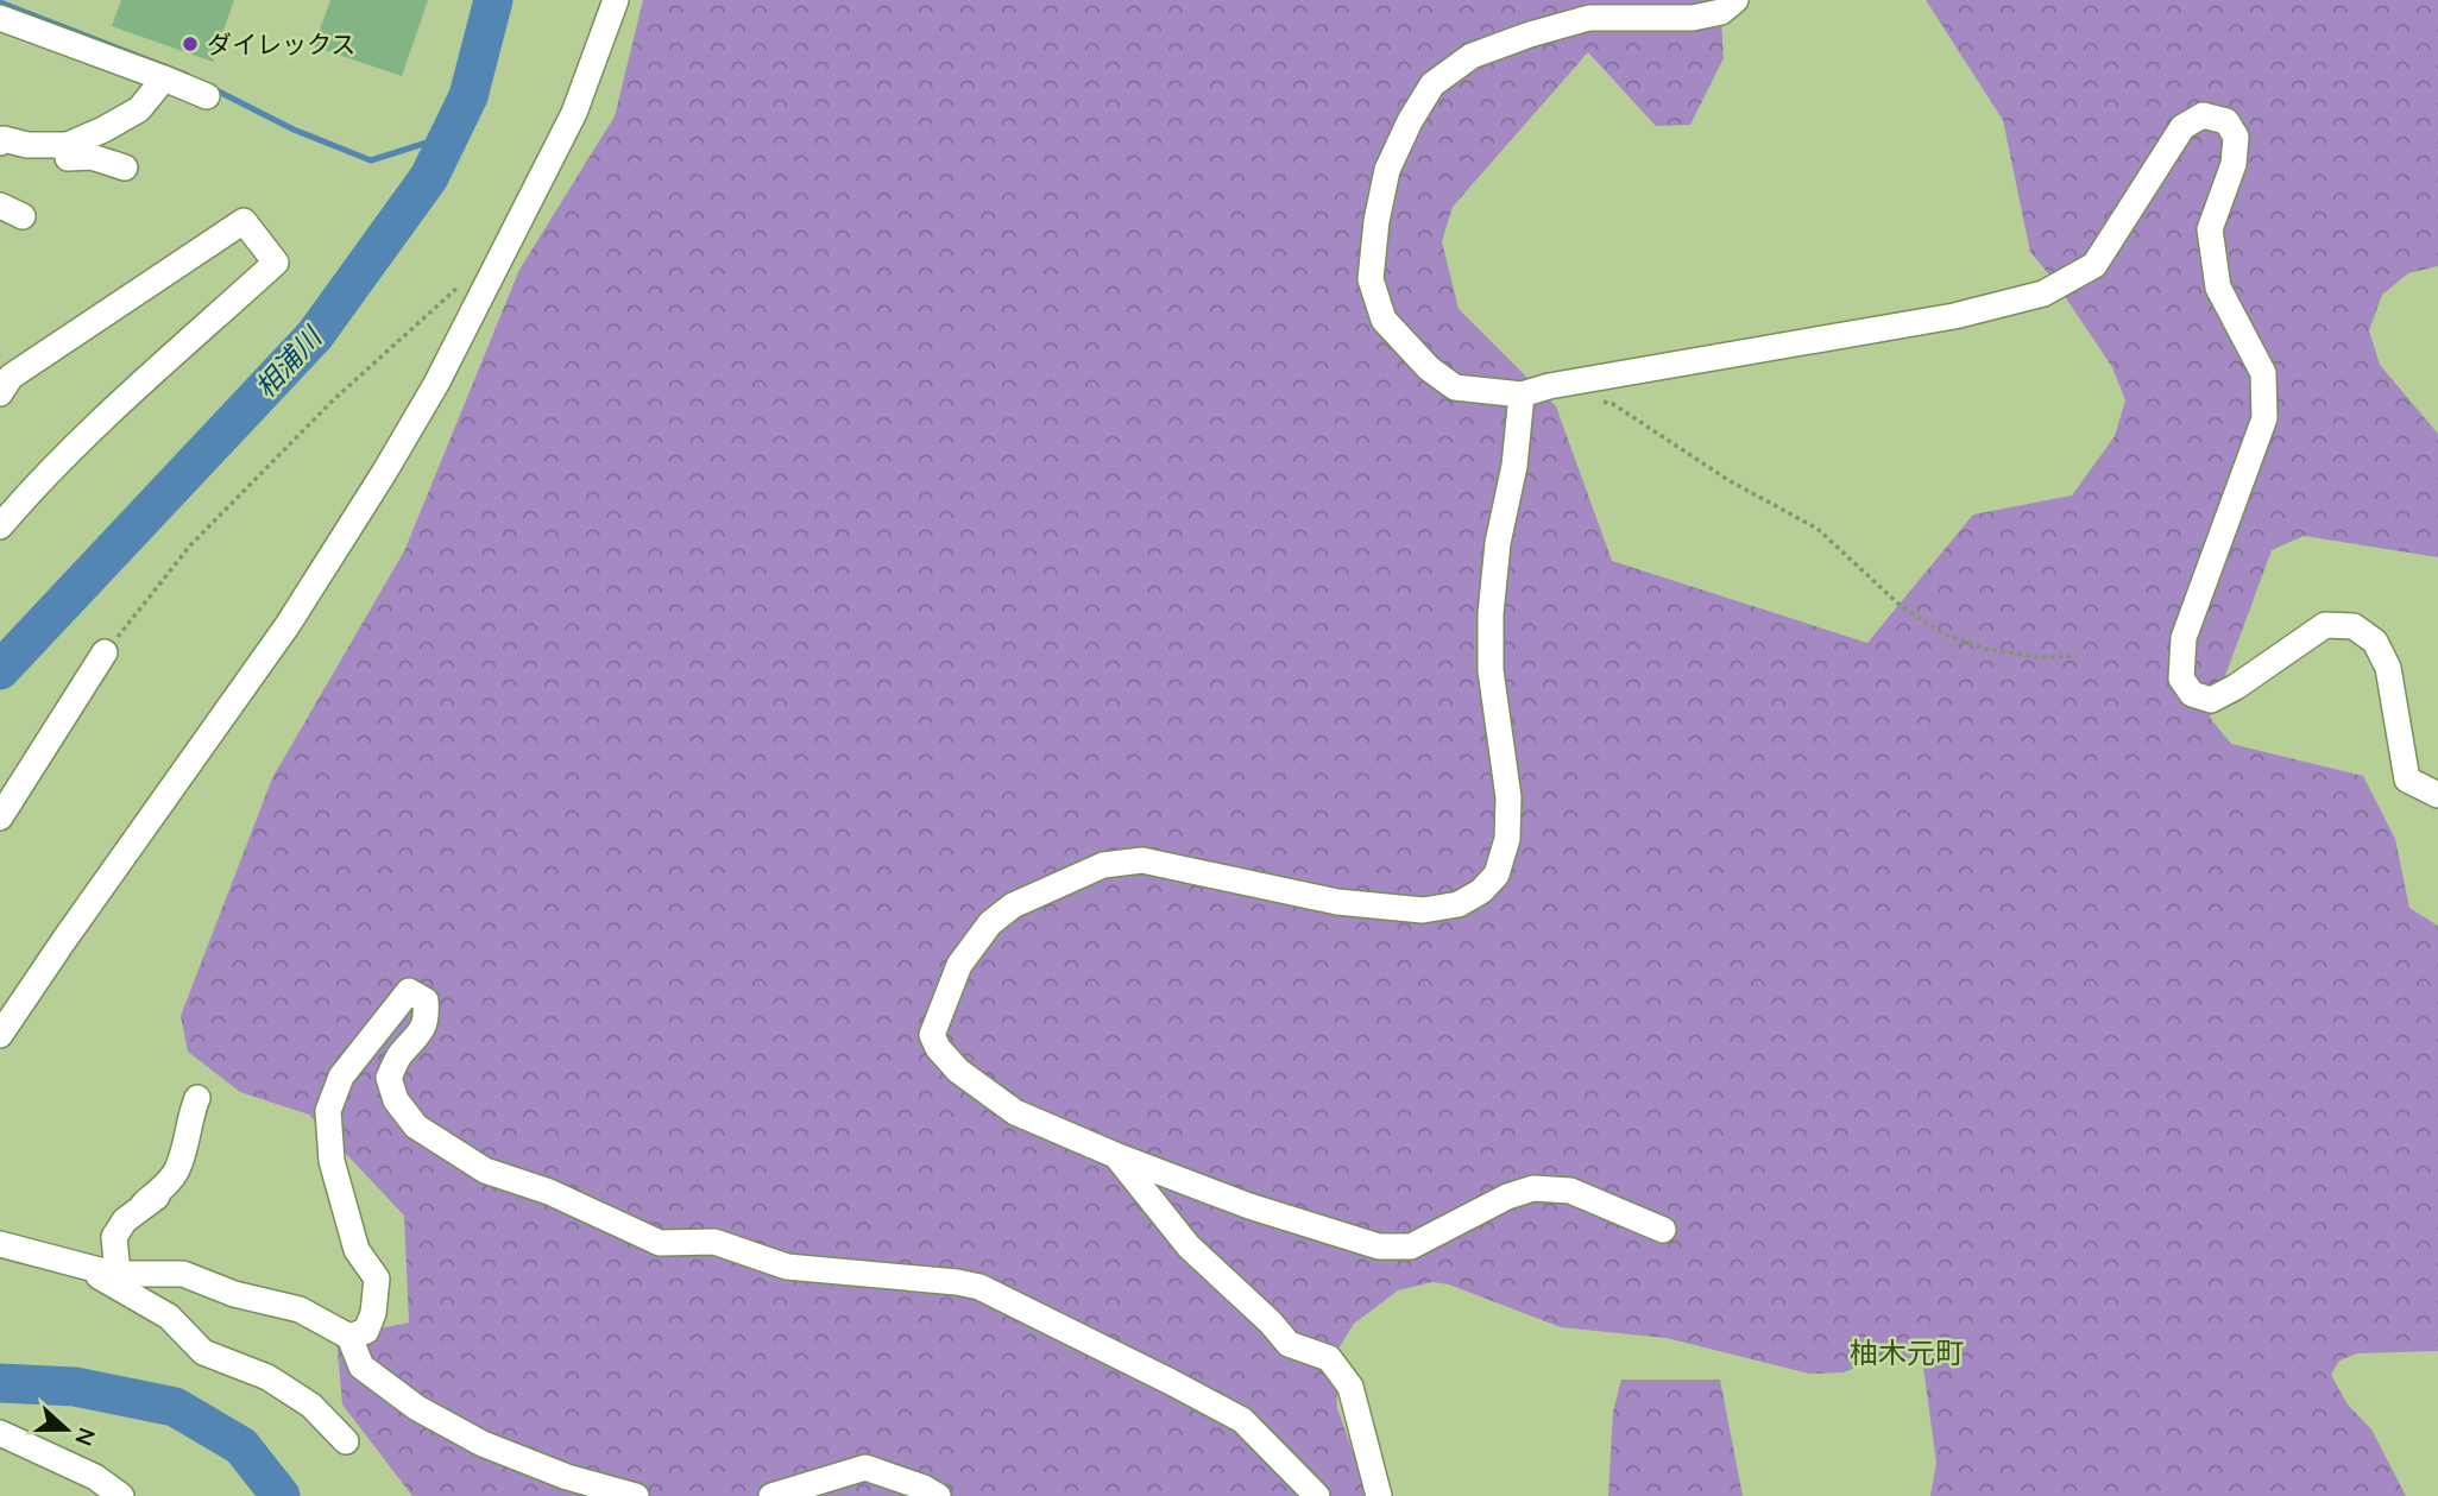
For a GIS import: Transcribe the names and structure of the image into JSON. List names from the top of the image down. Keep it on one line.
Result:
{"districts":["柚木元町"],"water":["相浦川"],"places":["ダイレックス"],"north":"right"}
